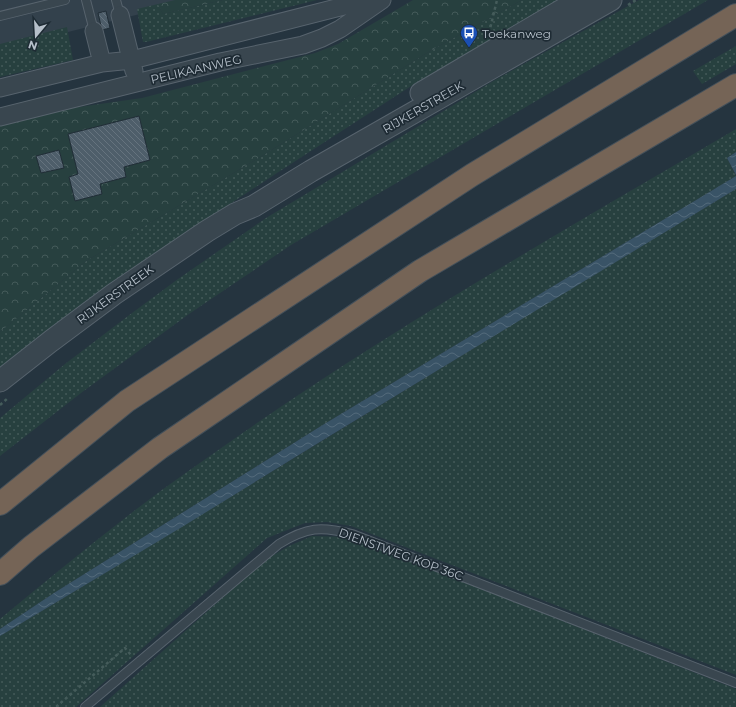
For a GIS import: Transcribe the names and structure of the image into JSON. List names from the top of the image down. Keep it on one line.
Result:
{"streets":{"street":["PELIKAANWEG","RIJKERSTREEK"],"lane":["DIENSTWEG KOP 36C"]},"places":{"bus stop":["Toekanweg"]},"north":"bottom"}
